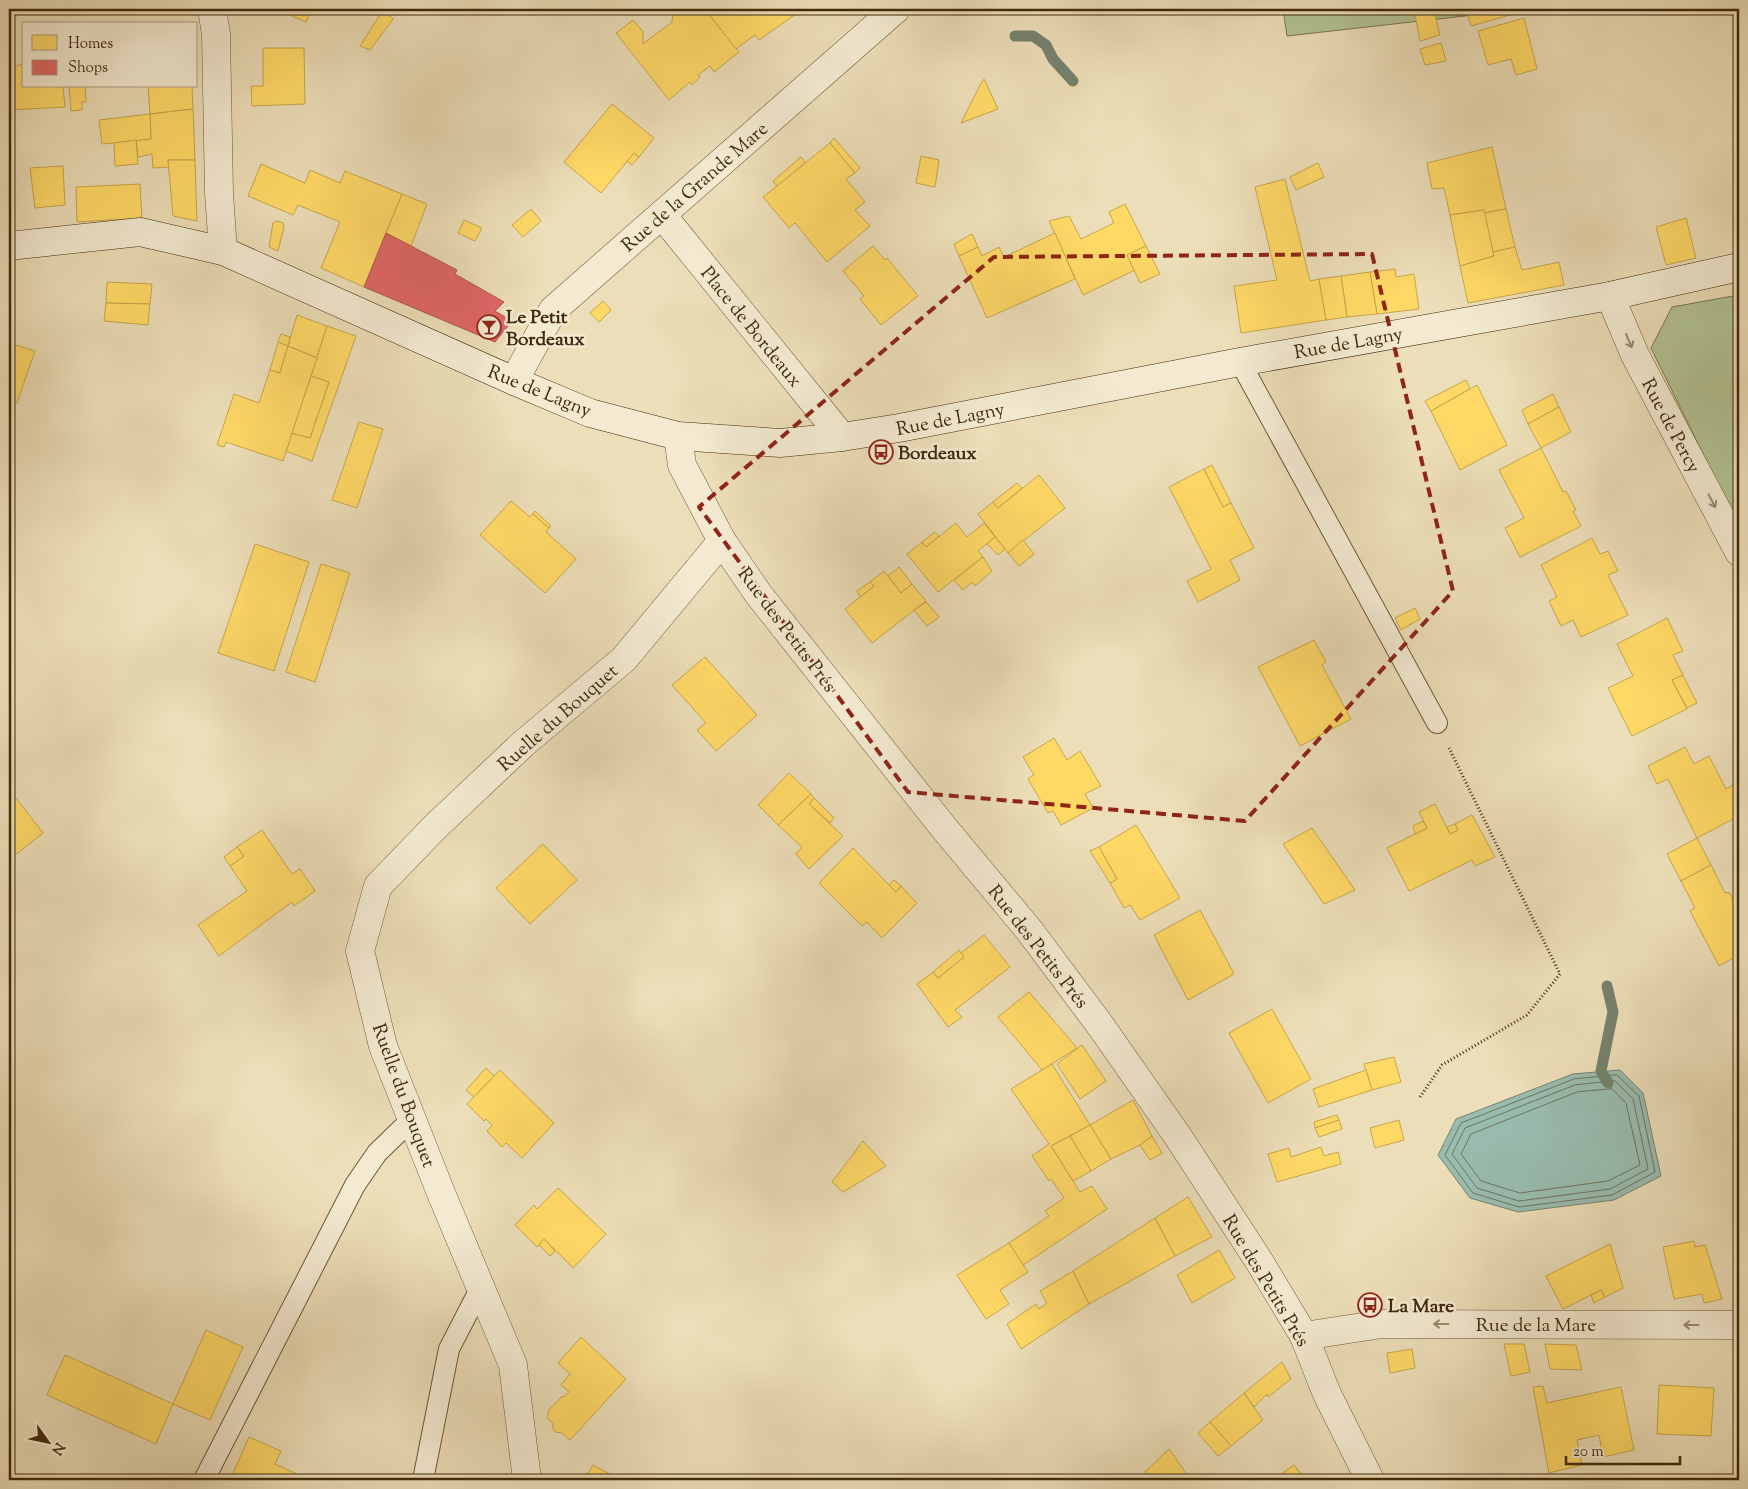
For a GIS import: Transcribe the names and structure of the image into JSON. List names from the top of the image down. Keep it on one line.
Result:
{"streets":{"street":["Rue de la Grande Mare","Place de Bordeaux","Rue de Lagny","Rue de Percy","Rue des Petits Prés","Ruelle du Bouquet","Rue de la Mare"]},"crossings":[["Rue de la Grande Mare","Place de Bordeaux"],["Rue de la Grande Mare","Rue de Lagny"],["Place de Bordeaux","Rue de Lagny"],["Rue de Lagny","Rue de Percy"],["Rue de Lagny","Rue des Petits Prés"],["Rue des Petits Prés","Ruelle du Bouquet"],["Rue des Petits Prés","Rue de la Mare"]],"one_way":["Rue de Percy","Rue de la Mare"],"places":{"bar":["Le Petit Bordeaux"],"bus stop":["Bordeaux","La Mare"]},"legend":["Homes","Shops"],"scale_bar":"20 m","north":"bottom right"}
